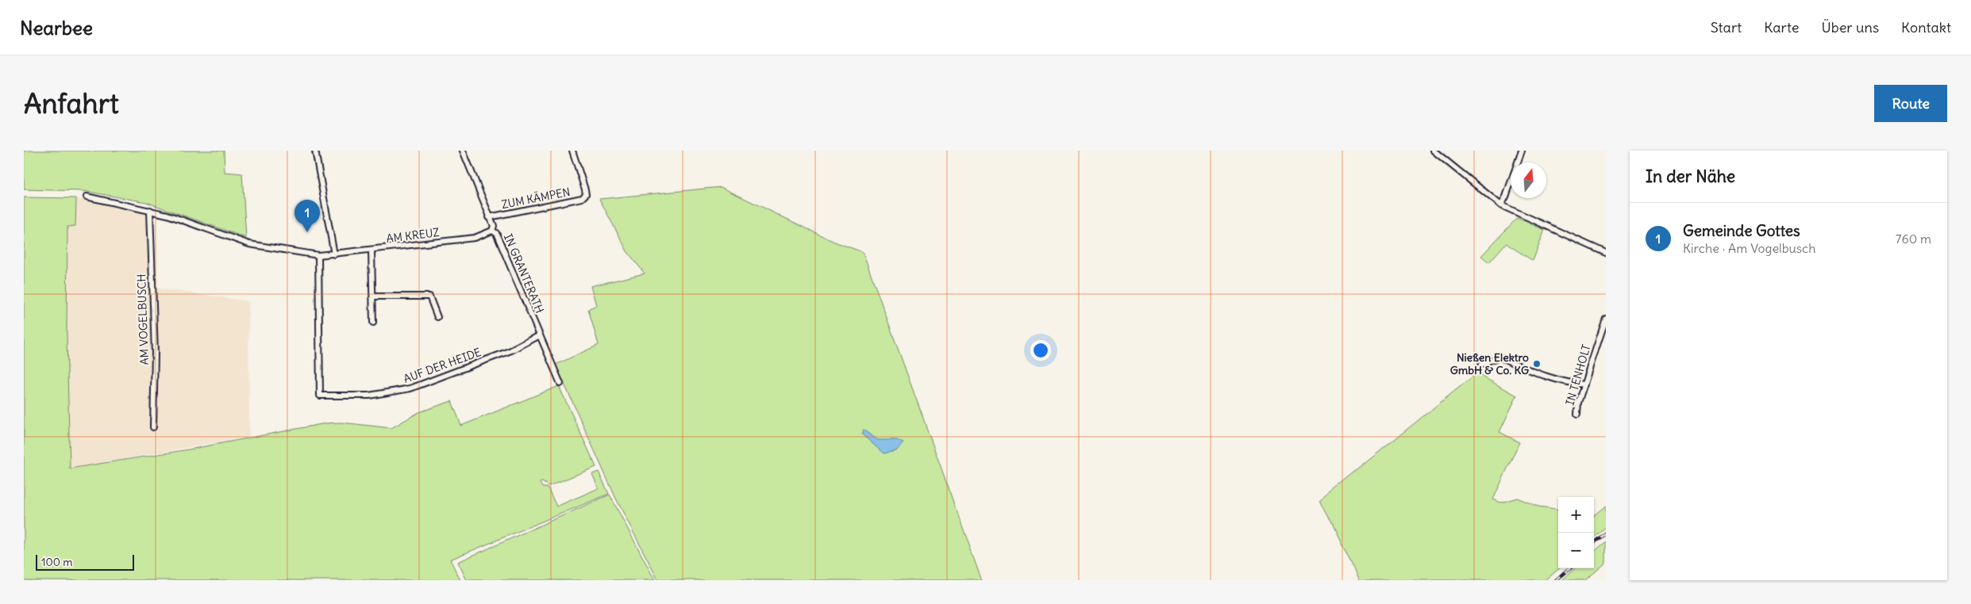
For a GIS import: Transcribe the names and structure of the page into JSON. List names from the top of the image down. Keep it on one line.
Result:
{"streets":{"street":["ZUM KÄMPEN","AM KREUZ","IN GRANTERATH","AM VOGELBUSCH","AUF DER HEIDE","IN TENHOLT"]},"crossings":[["ZUM KÄMPEN","IN GRANTERATH"],["AM KREUZ","IN GRANTERATH"],["IN GRANTERATH","AUF DER HEIDE"]],"places":["Nießen Elektro GmbH & Co. KG"],"scale_bar":"100 m","north":"top","page":{"header":"Nearbee","nav":["Start","Karte","Über uns","Kontakt"],"buttons":"Route","title":"Anfahrt","heading":"In der Nähe","pins":"1","list":[{"mark":"1","name":"Gemeinde Gottes","note":"Kirche · Am Vogelbusch","value":"760 m"}],"map_buttons":["+","−"],"scale":"100 m"}}
